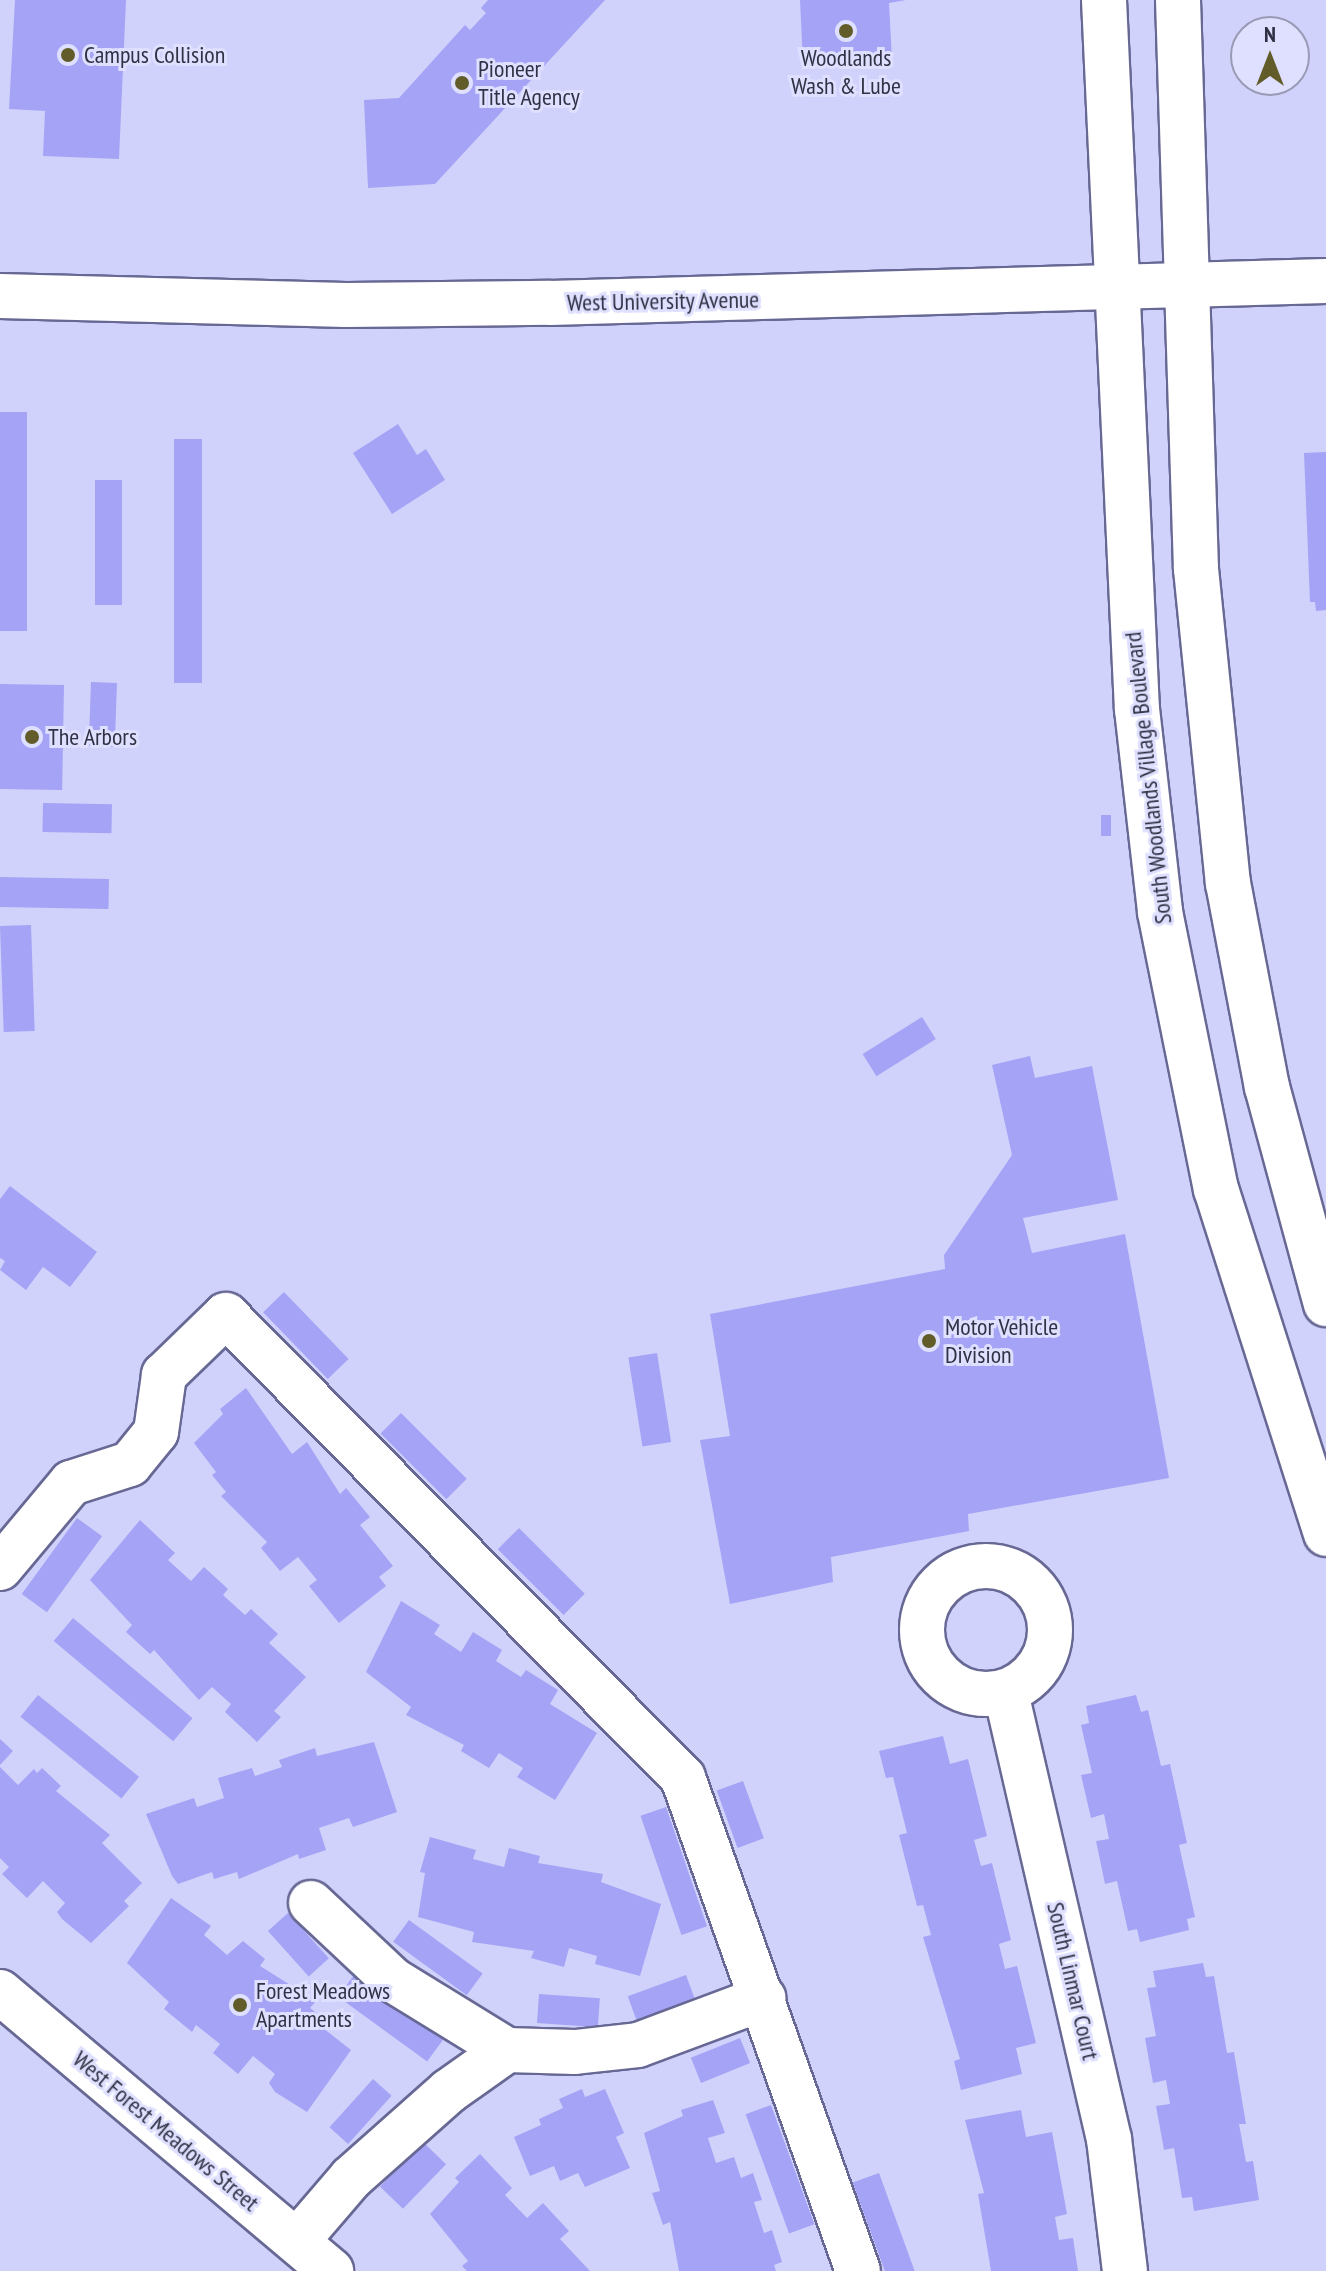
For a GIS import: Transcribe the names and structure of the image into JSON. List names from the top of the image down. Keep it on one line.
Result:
{"streets":{"street":["West University Avenue","South Woodlands Village Boulevard","South Linmar Court","West Forest Meadows Street"]},"crossings":[["West University Avenue","South Woodlands Village Boulevard"]],"places":["Woodlands Wash & Lube","Campus Collision","Pioneer Title Agency","The Arbors","Motor Vehicle Division","Forest Meadows Apartments"],"north":"top"}
